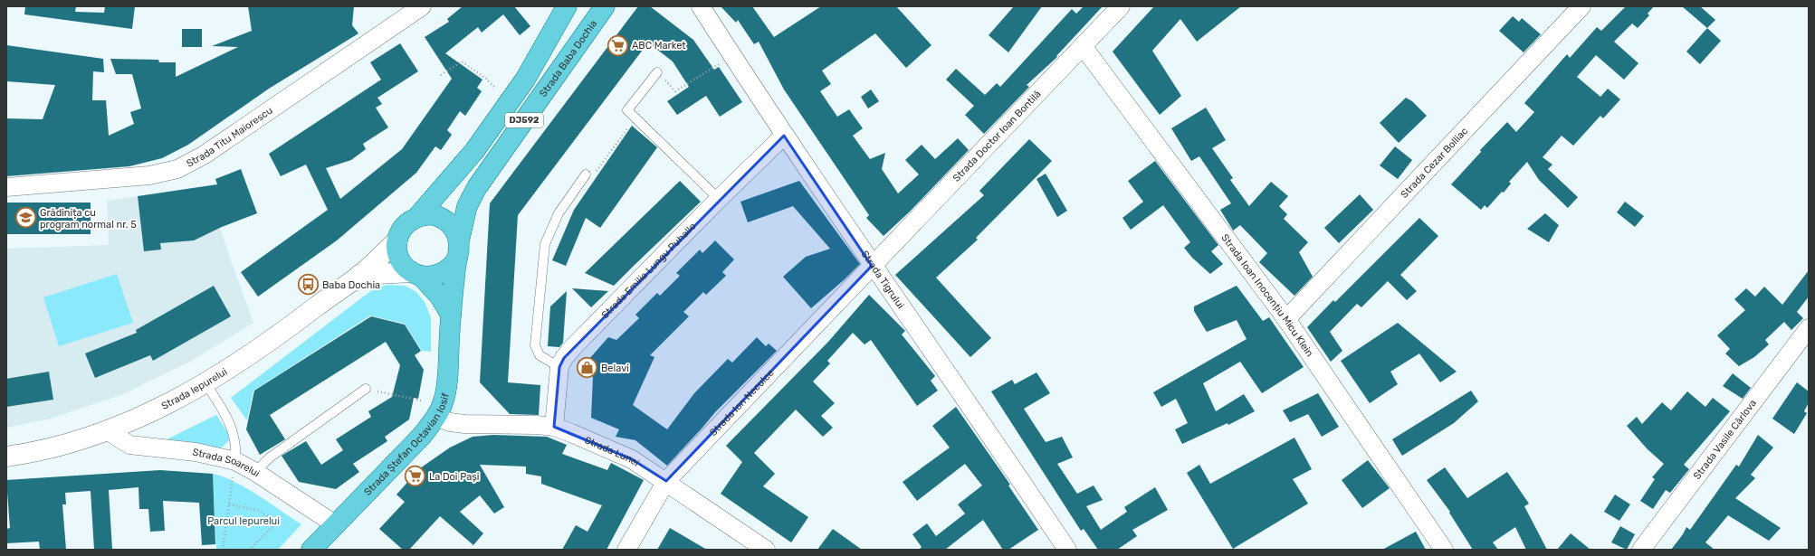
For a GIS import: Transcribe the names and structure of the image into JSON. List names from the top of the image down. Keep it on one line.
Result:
{"streets":{"main road":["Strada Baba Dochia","DJ592","Strada Iepurelui","Strada Ștefan Octavian Iosif"],"street":["Strada Titu Maiorescu","Strada Doctor Ioan Bontilă","Strada Cezar Bolliac","Strada Emilia Lungu Puhallo","Strada Tigrului","Strada Ioan Inocențiu Micu Klein","Strada Ion Neculce","Strada Vasile Cârlova","Strada Lunei","Strada Soarelui"]},"crossings":[["Strada Baba Dochia","DJ592"],["Strada Baba Dochia","Strada Iepurelui"],["Strada Baba Dochia","Strada Ștefan Octavian Iosif"],["DJ592","Strada Iepurelui"],["DJ592","Strada Ștefan Octavian Iosif"],["Strada Doctor Ioan Bontilă","Strada Tigrului"],["Strada Doctor Ioan Bontilă","Strada Ioan Inocențiu Micu Klein"],["Strada Doctor Ioan Bontilă","Strada Ion Neculce"],["Strada Cezar Bolliac","Strada Ioan Inocențiu Micu Klein"],["Strada Emilia Lungu Puhallo","Strada Tigrului"],["Strada Emilia Lungu Puhallo","Strada Lunei"],["Strada Tigrului","Strada Ion Neculce"],["Strada Iepurelui","Strada Ștefan Octavian Iosif"],["Strada Iepurelui","Strada Soarelui"],["Strada Ion Neculce","Strada Lunei"],["Strada Ștefan Octavian Iosif","Strada Lunei"],["Strada Ștefan Octavian Iosif","Strada Soarelui"]],"parks":["Parcul Iepurelui"],"places":{"supermarket":["ABC Market","La Doi Pași"],"school or university":["Grădinița cu program normal nr. 5"],"bus stop":["Baba Dochia"],"shop":["Belavi"]}}
